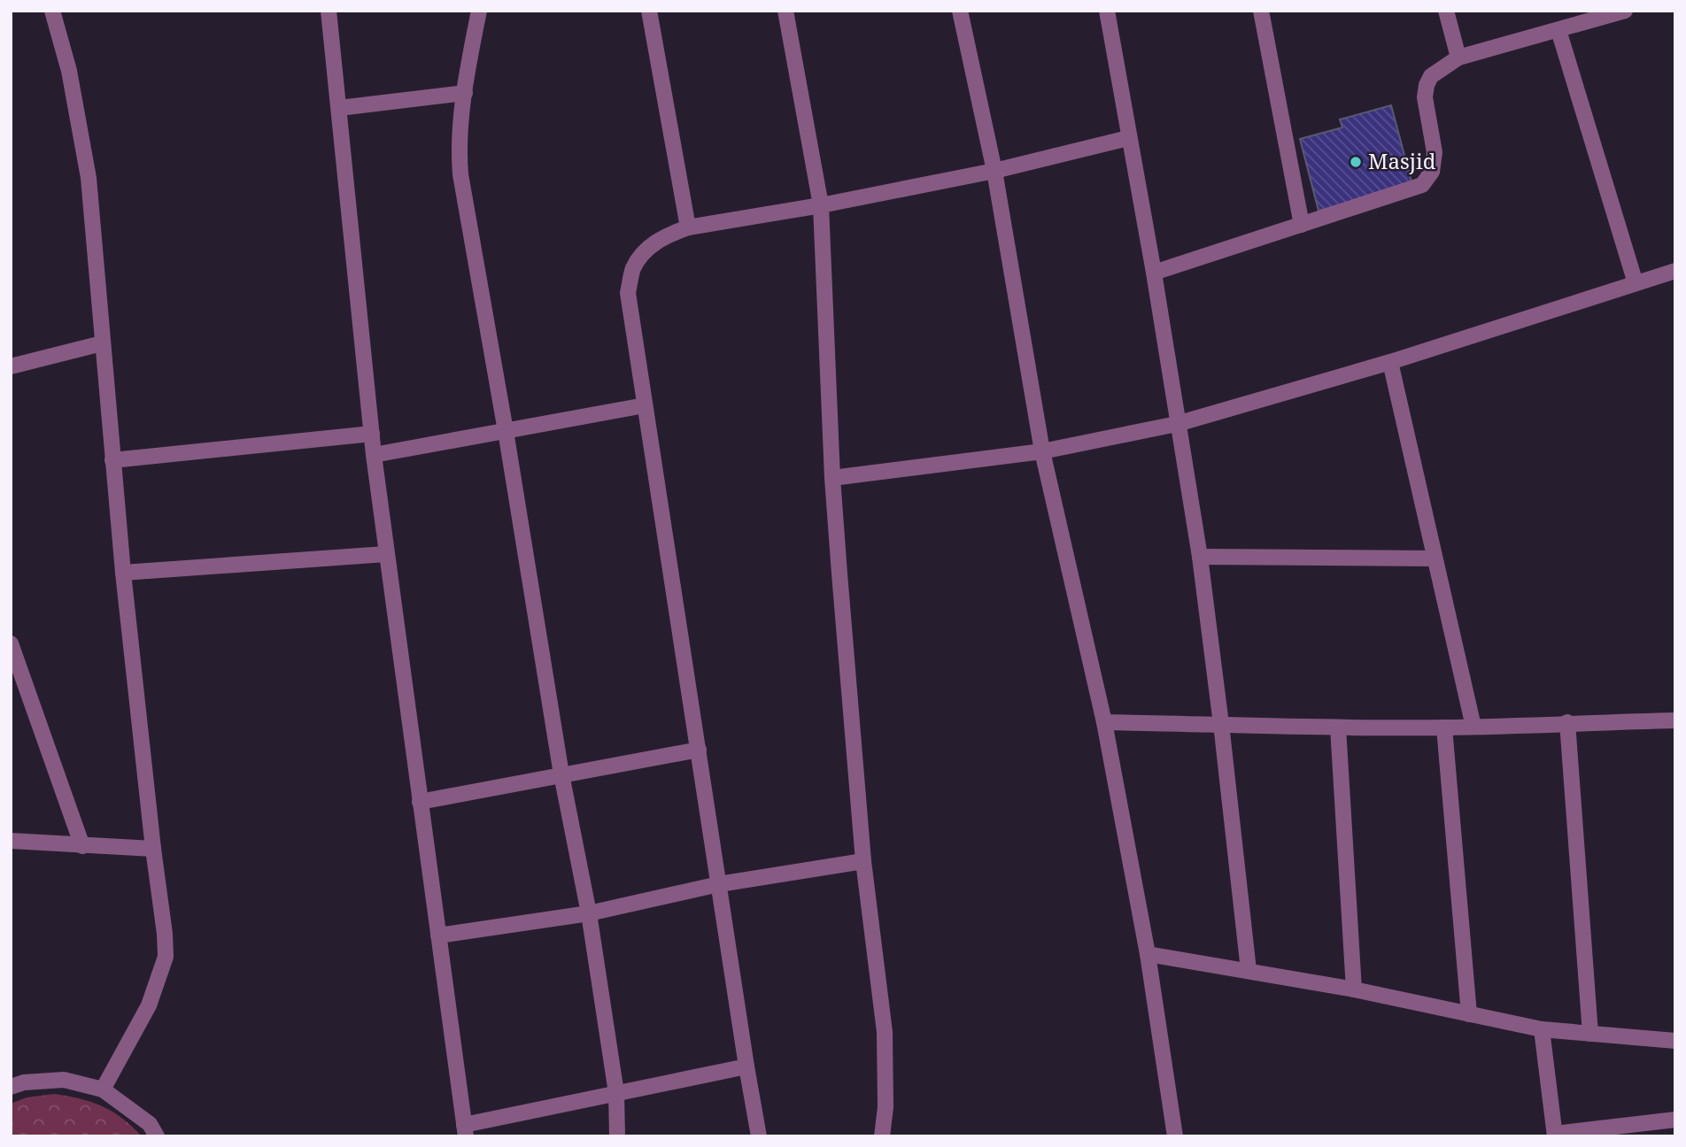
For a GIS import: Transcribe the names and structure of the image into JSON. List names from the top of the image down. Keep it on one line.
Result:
{"places":["Masjid"]}
